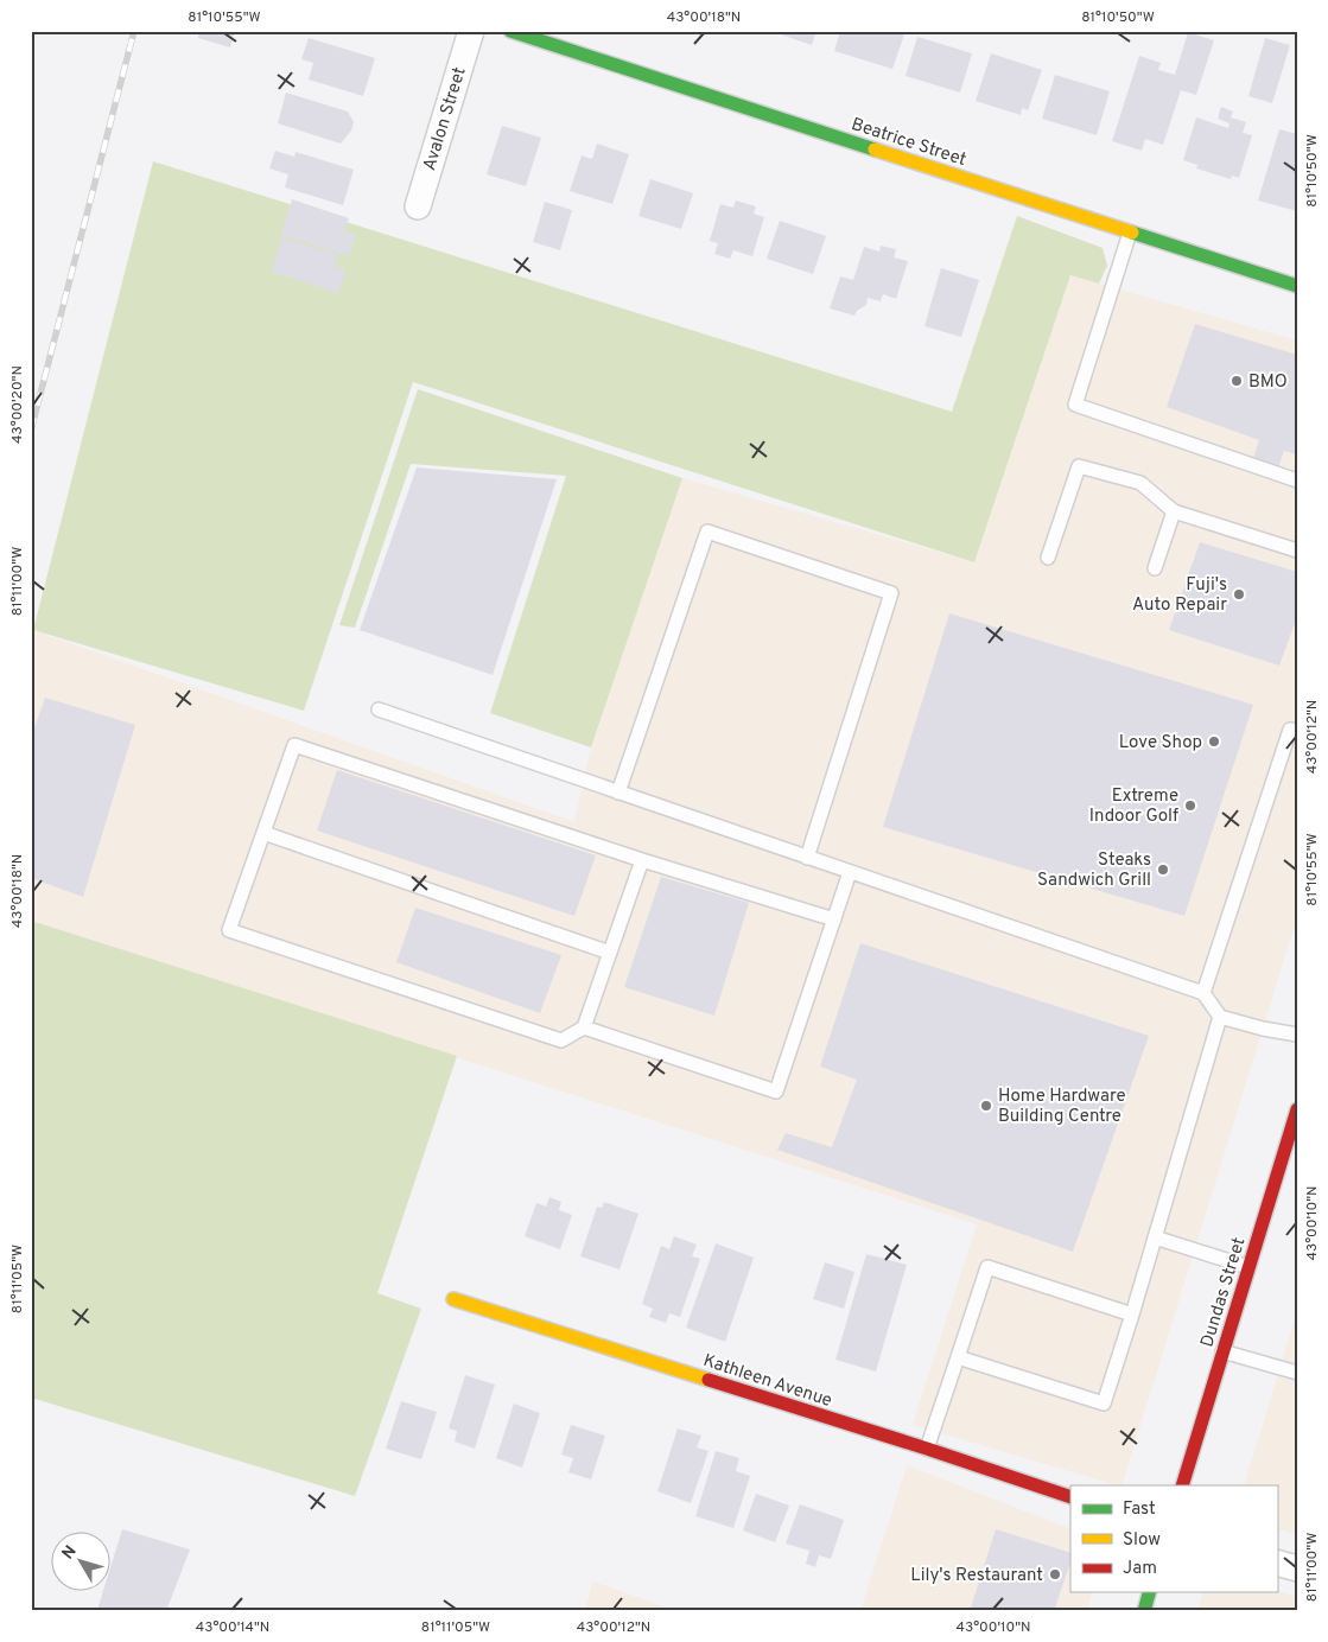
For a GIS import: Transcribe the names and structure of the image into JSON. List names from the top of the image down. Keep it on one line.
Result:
{"streets":{"street":["Avalon Street","Beatrice Street","Dundas Street","Kathleen Avenue"]},"places":["BMO","Fuji's Auto Repair","Love Shop","Extreme Indoor Golf","Steaks Sandwich Grill","Home Hardware Building Centre","Lily's Restaurant"],"legend":["Fast","Slow","Jam"],"north":"top left","coordinates":["81°10'55\"W","43°00'18\"N","81°10'50\"W","43°00'20\"N","81°11'00\"W","43°00'12\"N","43°00'10\"N","81°11'05\"W","43°00'14\"N"]}
